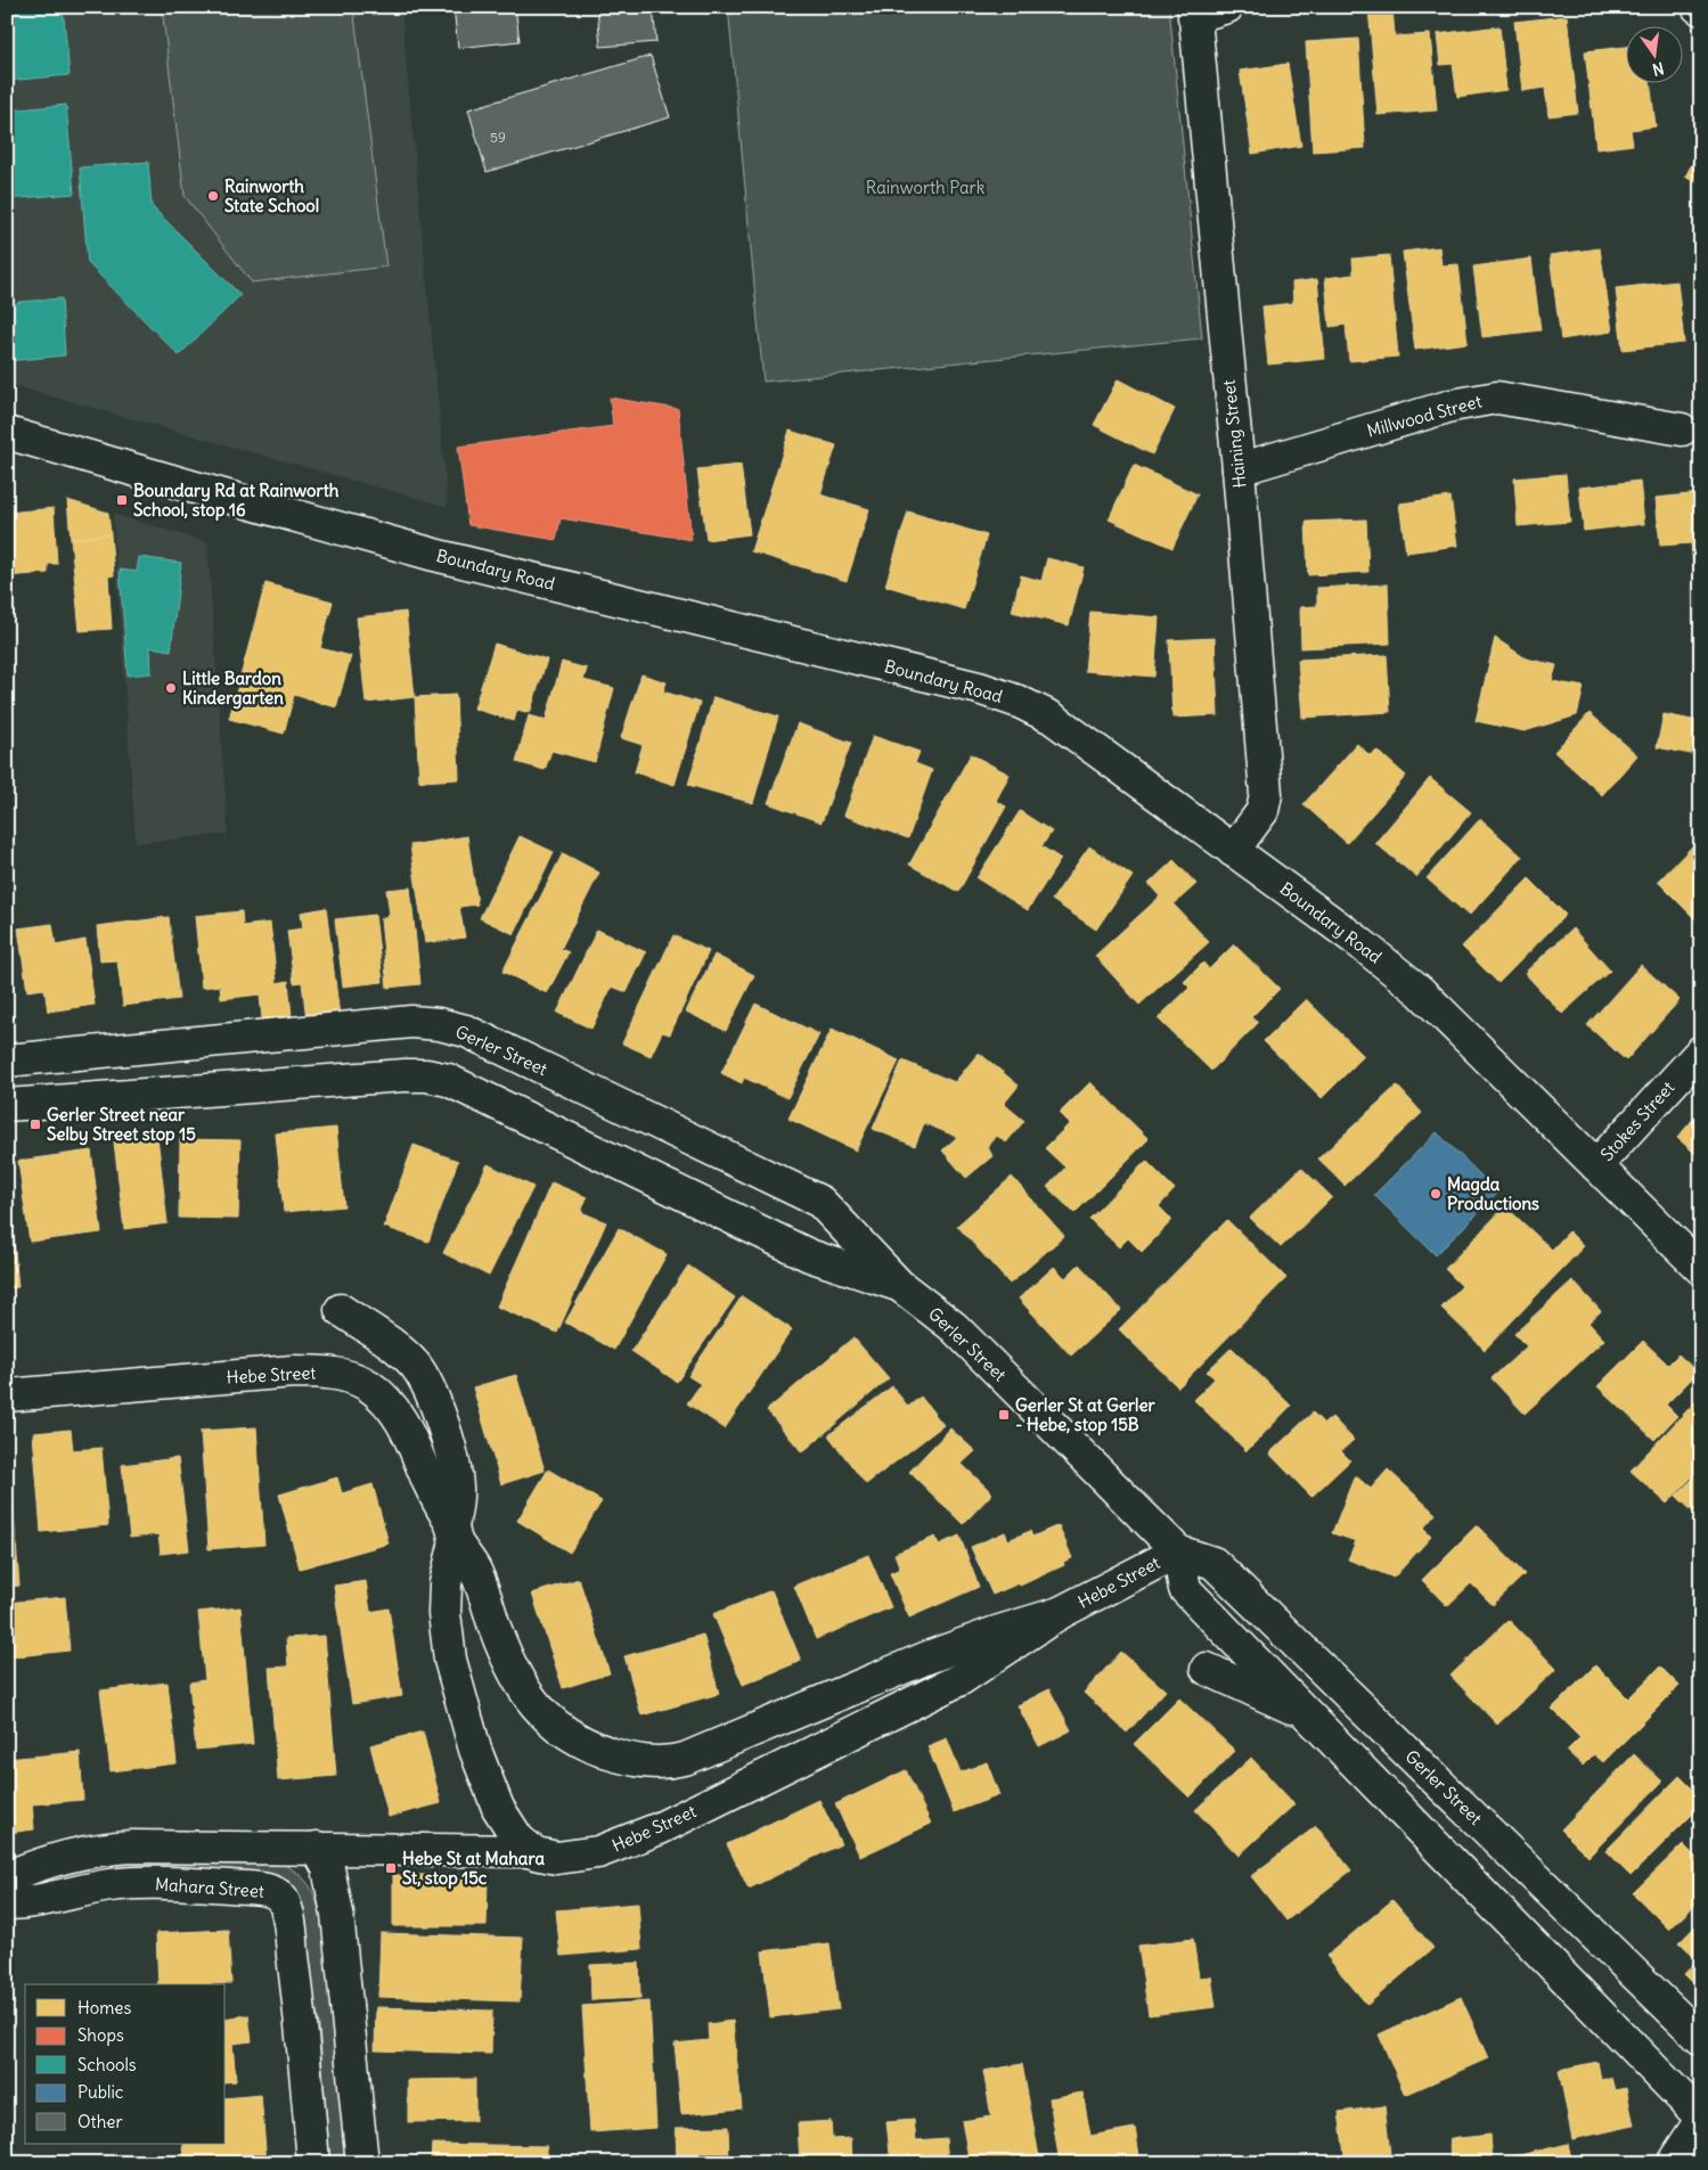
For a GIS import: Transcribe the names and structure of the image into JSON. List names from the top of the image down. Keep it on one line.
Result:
{"streets":{"street":["Millwood Street","Haining Street","Boundary Road","Gerler Street","Stokes Street","Hebe Street","Mahara Street"]},"crossings":[["Millwood Street","Haining Street"],["Haining Street","Boundary Road"],["Boundary Road","Stokes Street"],["Gerler Street","Hebe Street"]],"parks":["Rainworth Park"],"places":{"other":["Rainworth State School","Little Bardon Kindergarten","Magda Productions"],"transit":["Boundary Rd at Rainworth School, stop 16","Gerler Street near Selby Street stop 15","Gerler St at Gerler - Hebe, stop 15B","Hebe St at Mahara St, stop 15c"]},"house_numbers":["59"],"legend":["Homes","Shops","Schools","Public","Other"],"north":"bottom"}
